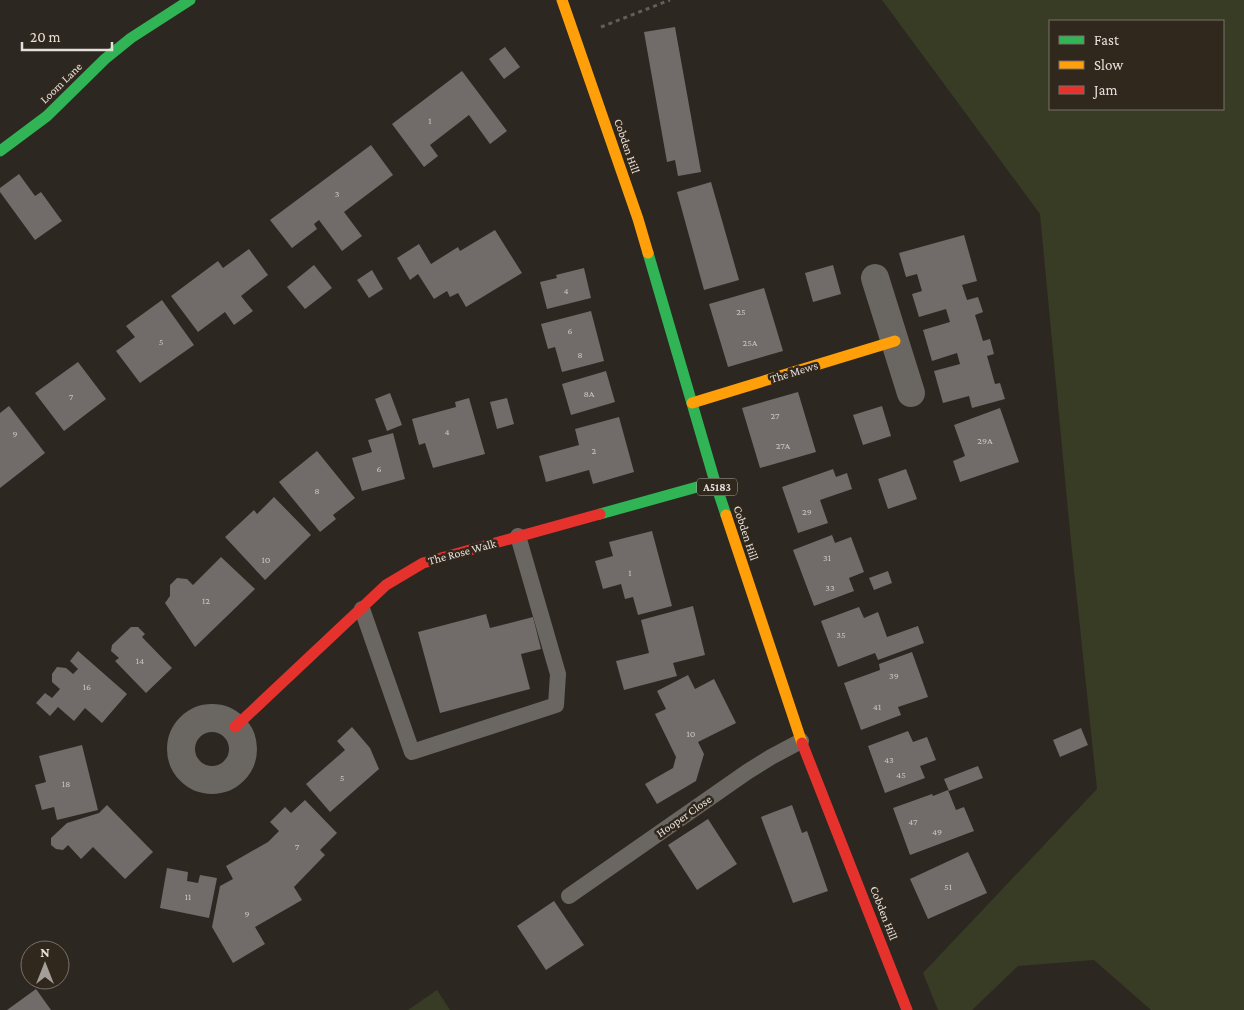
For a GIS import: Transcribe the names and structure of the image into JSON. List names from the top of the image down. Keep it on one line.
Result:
{"streets":{"main road":["Loom Lane","Cobden Hill","The Mews","A5183","The Rose Walk"],"lane":["Hooper Close"]},"crossings":[["Cobden Hill","The Mews"],["Cobden Hill","The Rose Walk"],["Cobden Hill","Hooper Close"]],"house_numbers":["1","3","4","25","6","5","25A","8","8A","7","27","4","9","29A","27A","2","6","8","29","31","10","1","33","12","35","14","39","16","41","10","43","45","5","18","47","49","7","51","11","9"],"legend":["Fast","Slow","Jam"],"scale_bar":"20 m","north":"top"}
